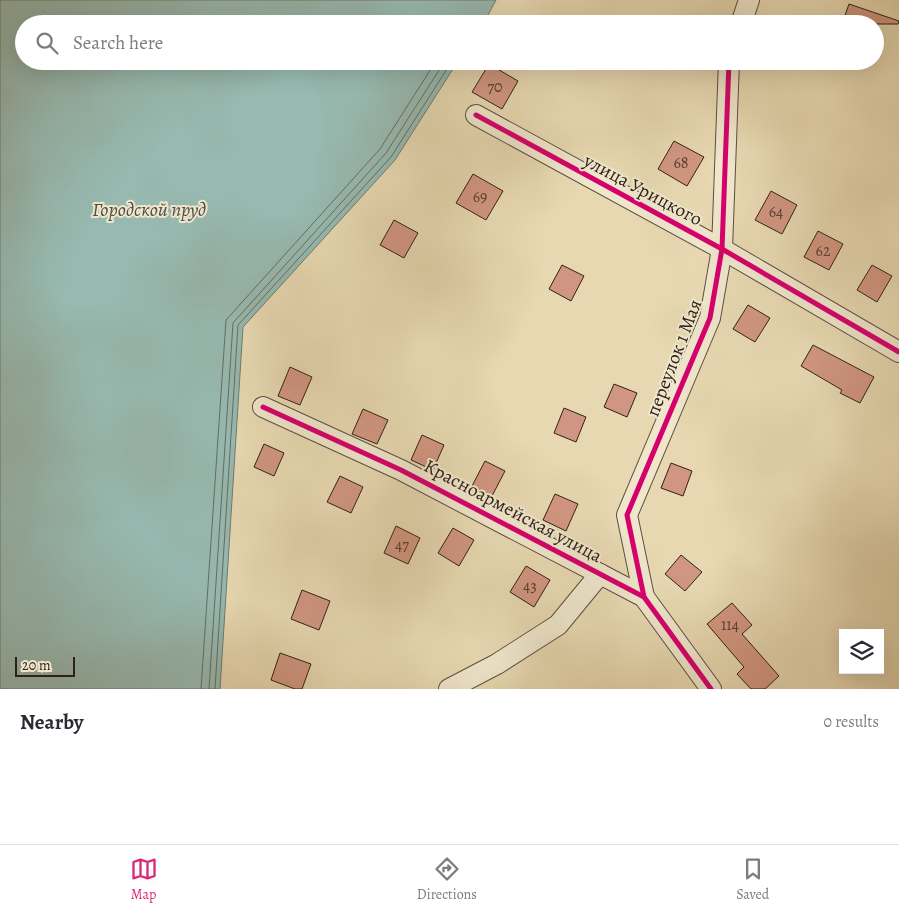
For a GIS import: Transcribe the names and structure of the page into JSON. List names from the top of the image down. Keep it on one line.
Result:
{"streets":{"street":["улица Урицкого","переулок 1 Мая","Красноармейская улица"]},"crossings":[["улица Урицкого","переулок 1 Мая"],["переулок 1 Мая","Красноармейская улица"]],"water":["Городской пруд"],"house_numbers":["70","68","69","64","62","47","43","114"],"scale_bar":"20 m","page":{"search":"Search here","scale":"20 m","heading":["Nearby","0 results"],"nav":["Map","Directions","Saved"]}}
